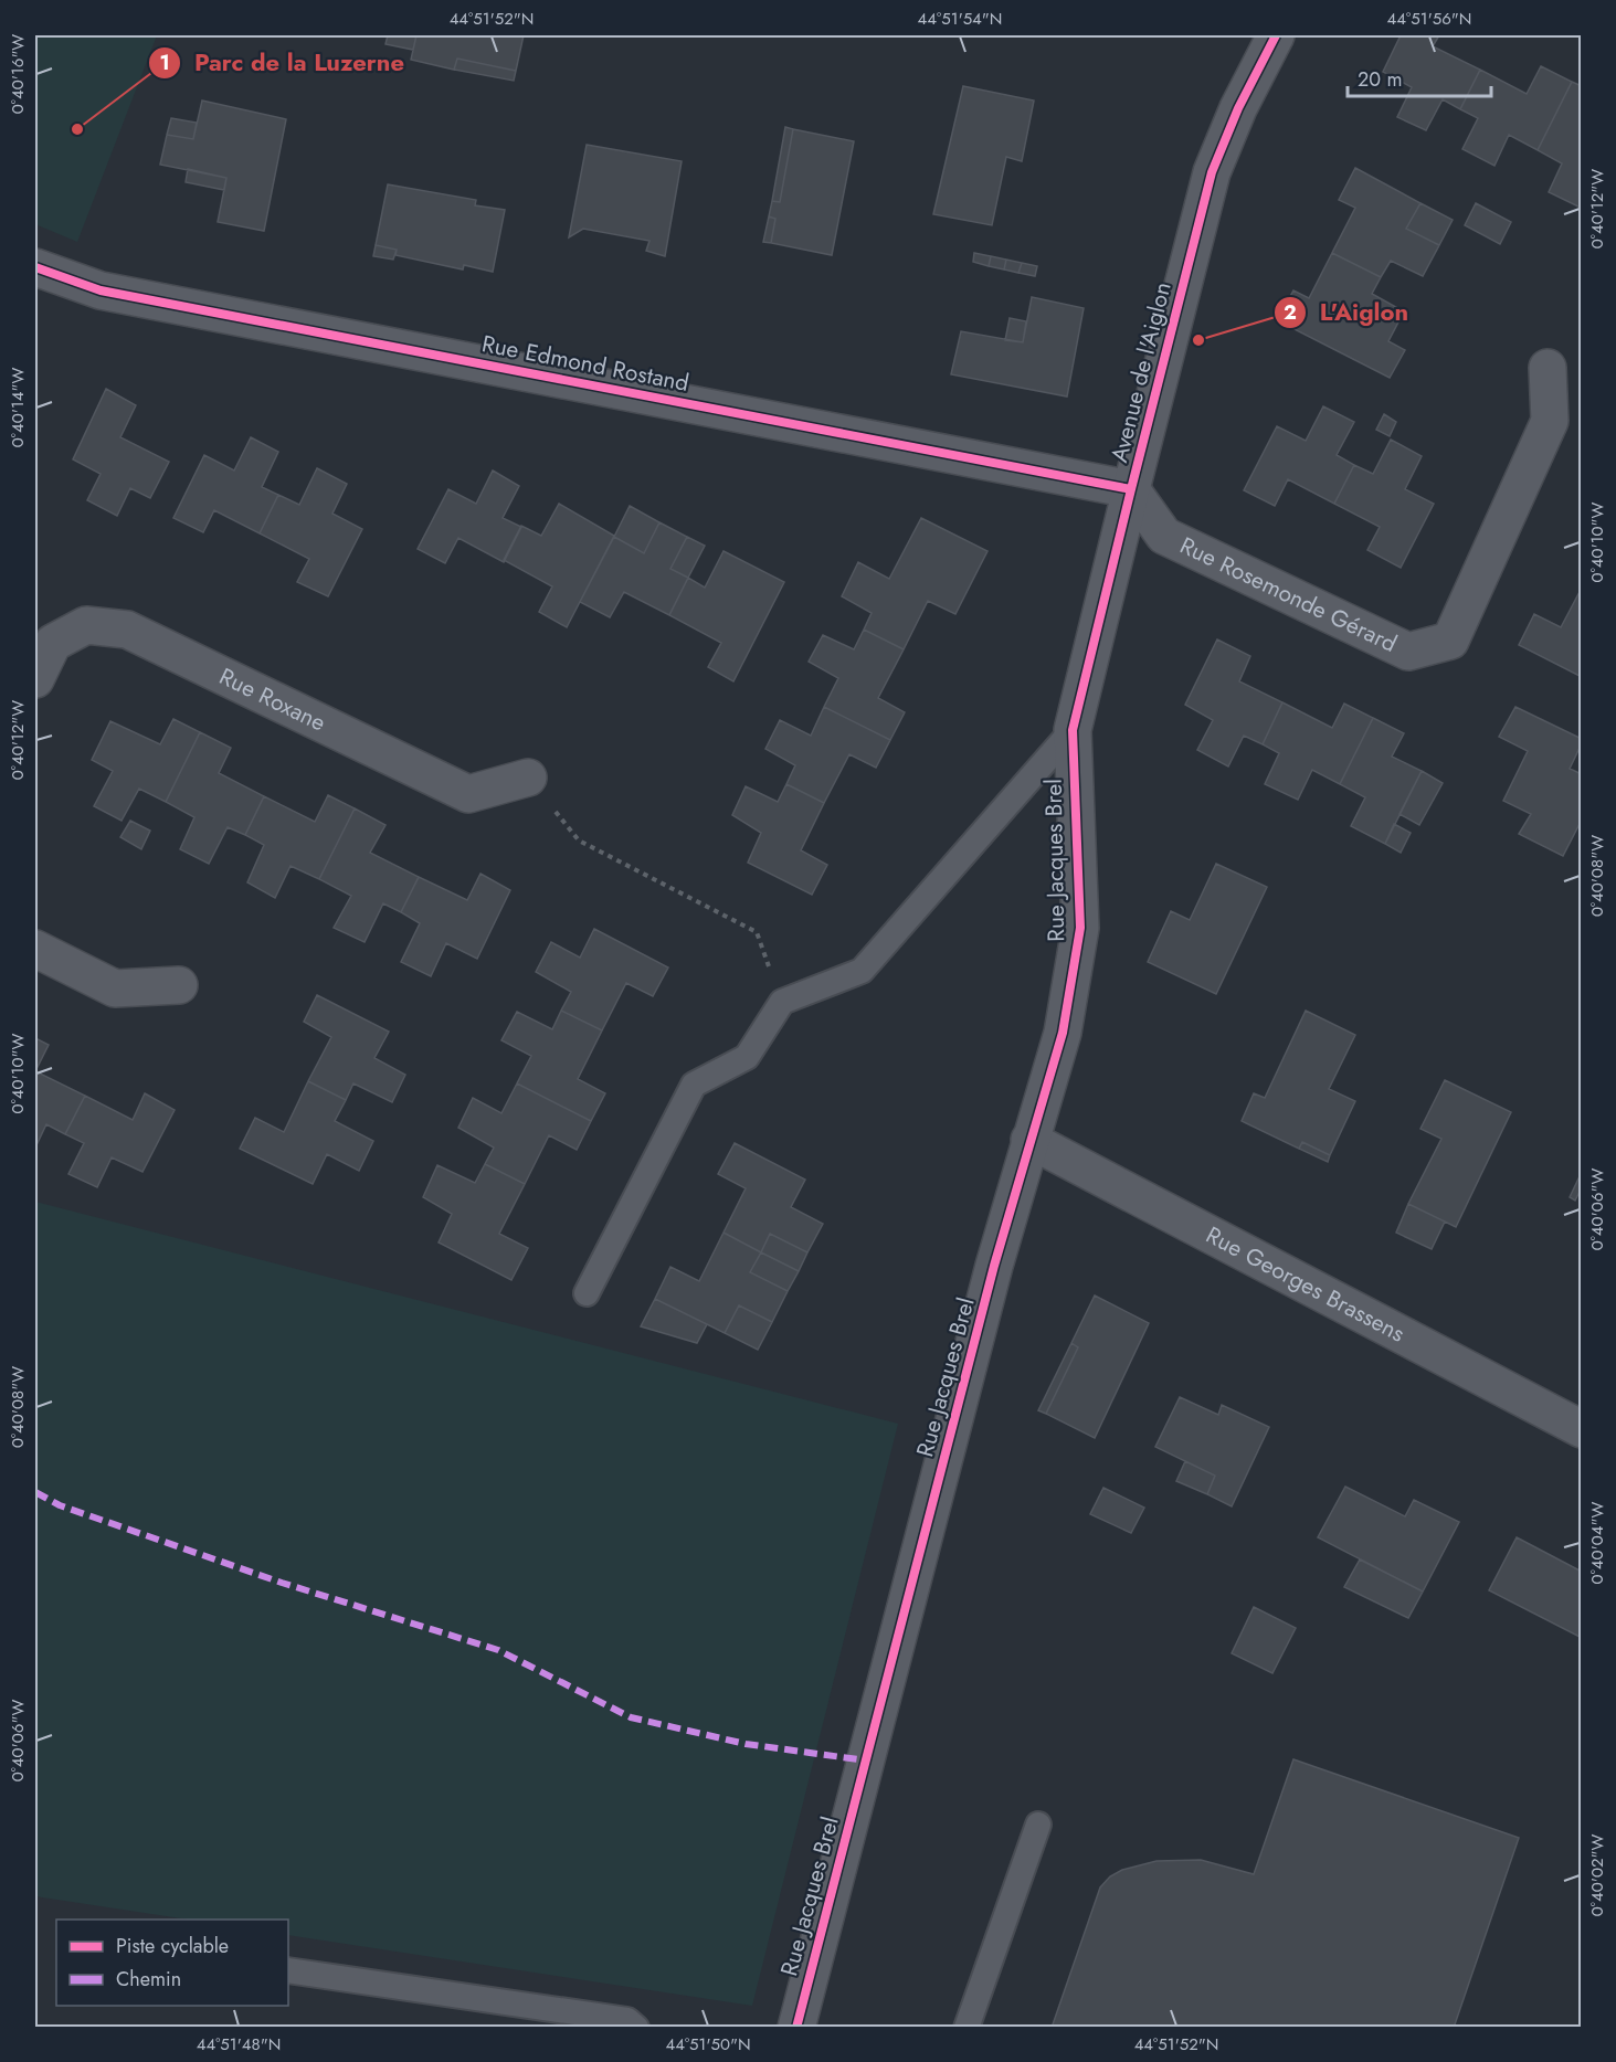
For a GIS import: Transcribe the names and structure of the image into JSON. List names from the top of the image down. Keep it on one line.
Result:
{"streets":{"street":["Rue Edmond Rostand","Avenue de l'Aiglon","Rue Rosemonde Gérard","Rue Roxane","Rue Jacques Brel","Rue Georges Brassens"]},"crossings":[["Rue Edmond Rostand","Avenue de l'Aiglon"],["Rue Edmond Rostand","Rue Rosemonde Gérard"],["Avenue de l'Aiglon","Rue Rosemonde Gérard"],["Avenue de l'Aiglon","Rue Jacques Brel"],["Rue Jacques Brel","Rue Georges Brassens"]],"places":["Parc de la Luzerne","L'Aiglon"],"legend":["Piste cyclable","Chemin"],"scale_bar":"20 m","coordinates":["44°51'52\"N","44°51'54\"N","44°51'56\"N","0°40'16\"W","0°40'12\"W","0°40'14\"W","0°40'10\"W","0°40'08\"W","0°40'06\"W","0°40'04\"W","0°40'02\"W","44°51'48\"N","44°51'50\"N"]}
